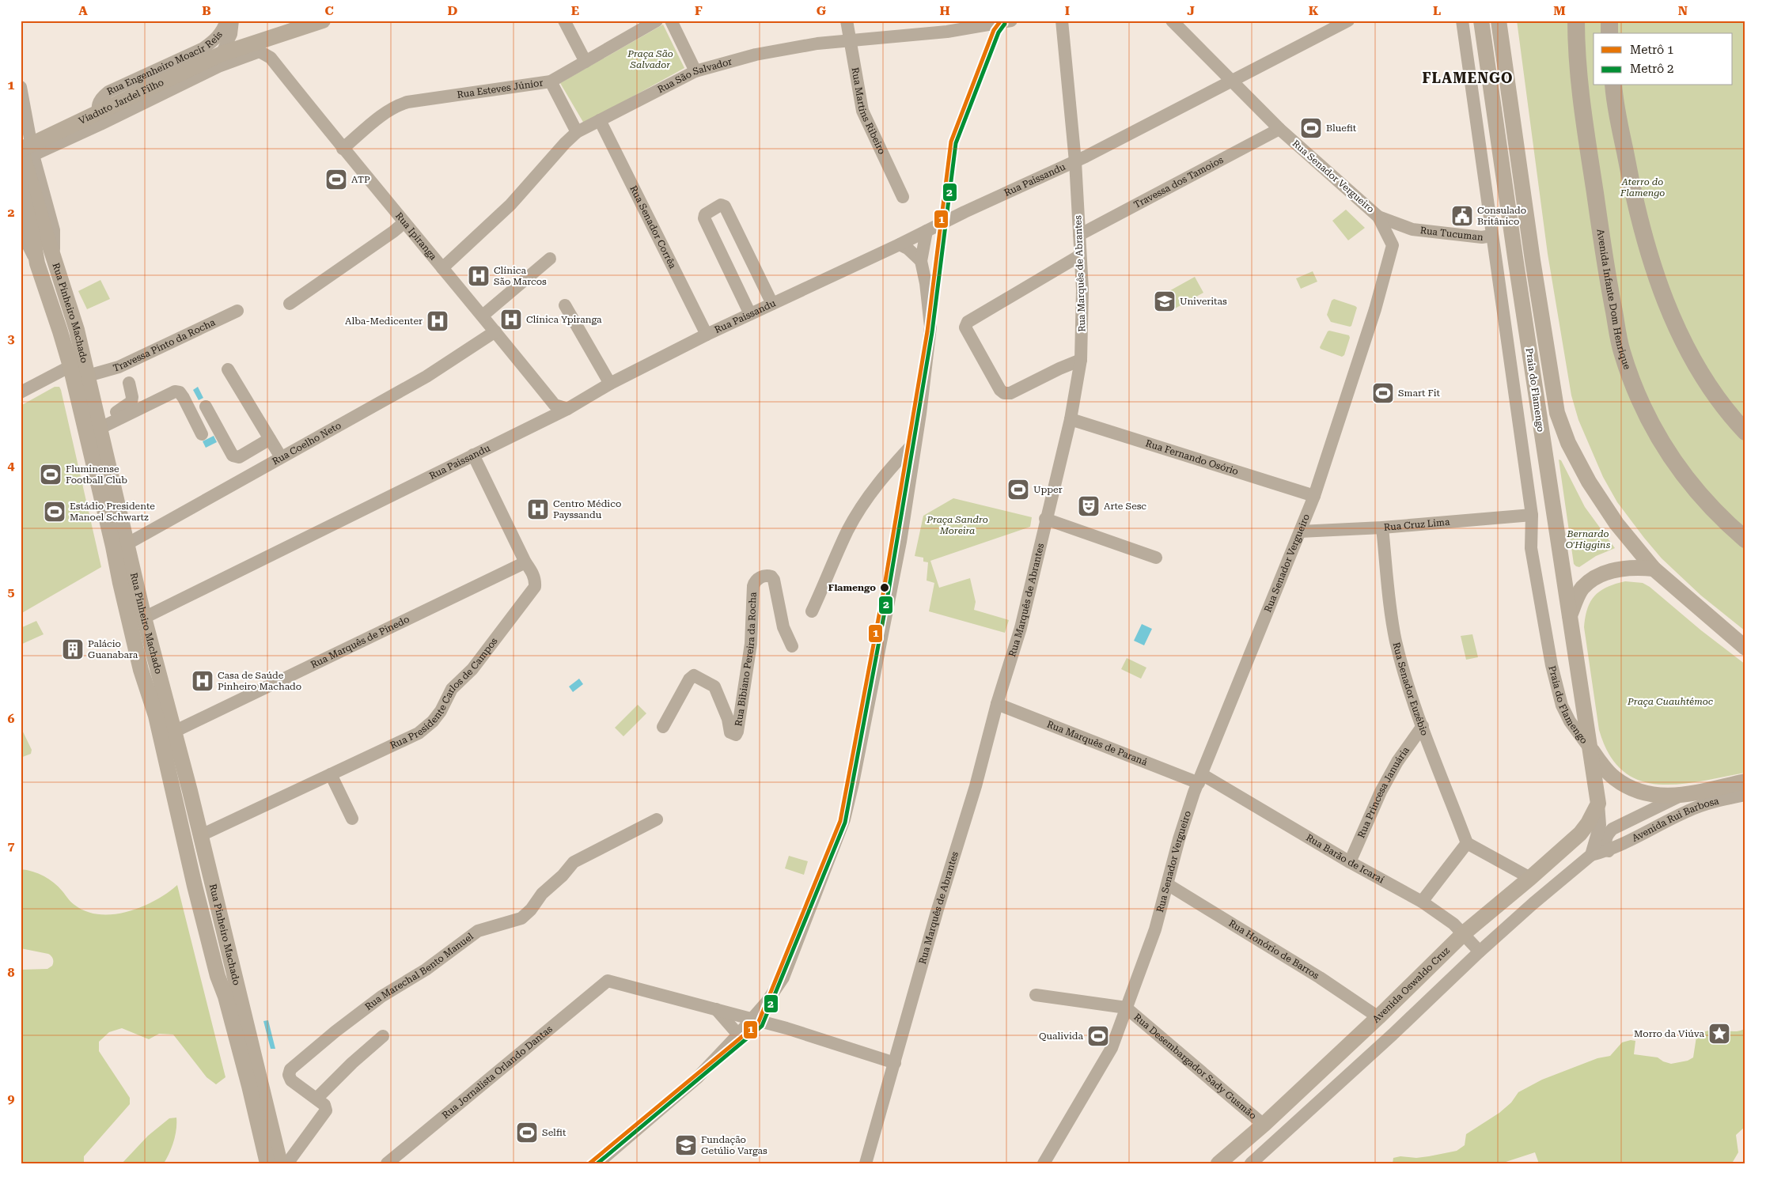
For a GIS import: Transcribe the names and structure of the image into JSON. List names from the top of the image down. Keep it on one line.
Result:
{"streets":{"highway":["Avenida Infante Dom Henrique"],"main road":["Viaduto Jardel Filho","Rua Pinheiro Machado","Praia do Flamengo","Avenida Oswaldo Cruz"],"street":["Rua Engenheiro Moacir Reis","Rua São Salvador","Rua Esteves Júnior","Rua Martins Ribeiro","Rua Senador Vergueiro","Rua Paissandu","Travessa dos Tamoios","Rua Senador Corrêa","Rua Tucuman","Rua Ipiranga","Rua Marquês de Abrantes","Travessa Pinto da Rocha","Rua Coelho Neto","Rua Fernando Osório","Rua Cruz Lima","Rua Marquês de Pinedo","Rua Bibiano Pereira da Rocha","Rua Senador Euzébio","Rua Presidente Carlos de Campos","Rua Marquês de Paraná","Rua Princesa Januária","Avenida Rui Barbosa","Rua Barão de Icaraí","Rua Honório de Barros","Rua Marechal Bento Manuel","Rua Desembargador Sady Gusmão","Rua Jornalista Orlando Dantas"]},"crossings":[["Rua São Salvador","Rua Martins Ribeiro"],["Rua São Salvador","Rua Senador Corrêa"],["Rua São Salvador","Rua Ipiranga"],["Rua Esteves Júnior","Rua Ipiranga"],["Viaduto Jardel Filho","Rua Pinheiro Machado"],["Rua Senador Vergueiro","Rua Paissandu"],["Rua Senador Vergueiro","Travessa dos Tamoios"],["Rua Senador Vergueiro","Rua Tucuman"],["Rua Senador Vergueiro","Rua Fernando Osório"],["Rua Senador Vergueiro","Rua Cruz Lima"],["Rua Senador Vergueiro","Rua Marquês de Paraná"],["Rua Senador Vergueiro","Rua Barão de Icaraí"],["Rua Senador Vergueiro","Rua Honório de Barros"],["Rua Senador Vergueiro","Rua Desembargador Sady Gusmão"],["Rua Paissandu","Rua Senador Corrêa"],["Rua Paissandu","Rua Ipiranga"],["Rua Paissandu","Rua Marquês de Abrantes"],["Rua Paissandu","Rua Pinheiro Machado"],["Rua Paissandu","Rua Presidente Carlos de Campos"],["Travessa dos Tamoios","Rua Marquês de Abrantes"],["Rua Tucuman","Praia do Flamengo"],["Rua Ipiranga","Rua Coelho Neto"],["Rua Marquês de Abrantes","Rua Fernando Osório"],["Rua Marquês de Abrantes","Rua Marquês de Paraná"],["Rua Pinheiro Machado","Travessa Pinto da Rocha"],["Rua Pinheiro Machado","Rua Coelho Neto"],["Rua Pinheiro Machado","Rua Marquês de Pinedo"],["Rua Pinheiro Machado","Rua Presidente Carlos de Campos"],["Rua Pinheiro Machado","Rua Marechal Bento Manuel"],["Praia do Flamengo","Rua Cruz Lima"],["Rua Cruz Lima","Rua Senador Euzébio"],["Rua Marquês de Pinedo","Rua Presidente Carlos de Campos"],["Rua Senador Euzébio","Rua Princesa Januária"],["Rua Marquês de Paraná","Rua Barão de Icaraí"],["Rua Princesa Januária","Rua Barão de Icaraí"],["Rua Barão de Icaraí","Avenida Oswaldo Cruz"],["Rua Honório de Barros","Avenida Oswaldo Cruz"],["Avenida Oswaldo Cruz","Rua Desembargador Sady Gusmão"]],"districts":["FLAMENGO"],"parks":["Praça São Salvador","Aterro do Flamengo","Praça Sandro Moreira","Bernardo O'Higgins","Praça Cuauhtémoc"],"places":{"sports":["Bluefit","ATP","Smart Fit","Fluminense Football Club","Upper","Estádio Presidente Manoel Schwartz","Qualivida","Selfit"],"public building":["Consulado Britânico"],"hospital":["Clínica São Marcos","Clínica Ypiranga","Alba-Medicenter","Centro Médico Payssandu","Casa de Saúde Pinheiro Machado"],"school or university":["Univeritas","Fundação Getúlio Vargas"],"theatre":["Arte Sesc"],"other":["Flamengo"],"building":["Palácio Guanabara"],"place":["Morro da Viúva"]},"lines":["metro line 1","metro line 2"],"legend":["Metrô 1","Metrô 2"],"grid":{"columns":["A","B","C","D","E","F","G","H","I","J","K","L","M","N"],"rows":["1","2","3","4","5","6","7","8","9"]}}
